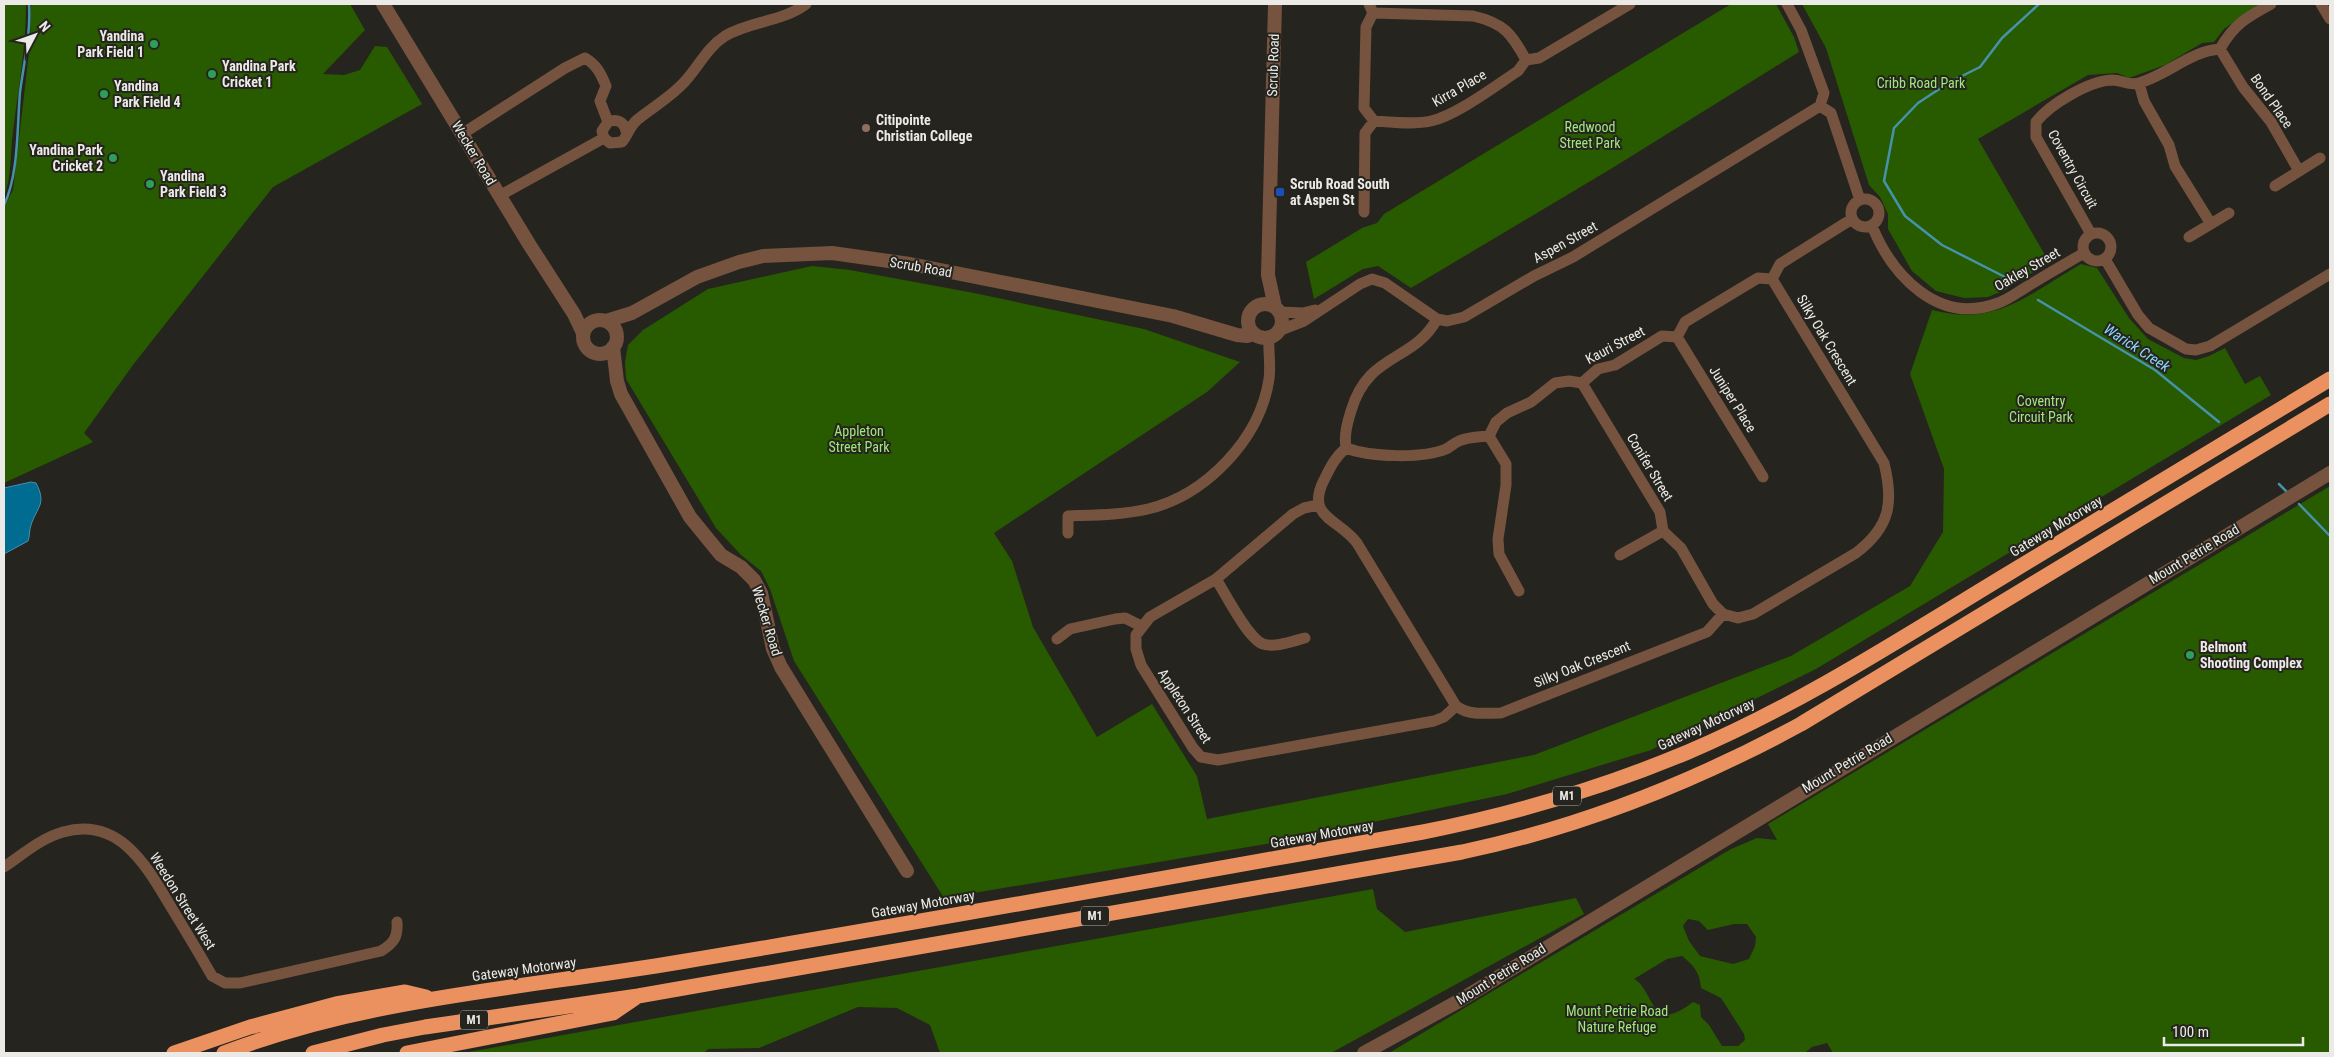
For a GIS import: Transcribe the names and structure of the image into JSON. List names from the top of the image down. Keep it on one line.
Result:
{"streets":{"highway":["Gateway Motorway","M1"],"street":["Scrub Road","Kirra Place","Bond Place","Wecker Road","Coventry Circuit","Aspen Street","Oakley Street","Silky Oak Crescent","Kauri Street","Juniper Place","Conifer Street","Mount Petrie Road","Appleton Street","Weedon Street West"]},"crossings":[["Scrub Road","Wecker Road"],["Bond Place","Coventry Circuit"],["Coventry Circuit","Oakley Street"],["Silky Oak Crescent","Appleton Street"],["Kauri Street","Juniper Place"],["Kauri Street","Conifer Street"]],"water":["Warick Creek"],"parks":["Cribb Road Park","Redwood Street Park","Coventry Circuit Park","Appleton Street Park","Mount Petrie Road Nature Refuge"],"places":{"other":["Yandina Park Field 1","Yandina Park Cricket 1","Yandina Park Field 4","Citipointe Christian College","Yandina Park Cricket 2","Yandina Park Field 3","Belmont Shooting Complex"],"transit":["Scrub Road South at Aspen St"]},"scale_bar":"100 m","north":"top right"}
